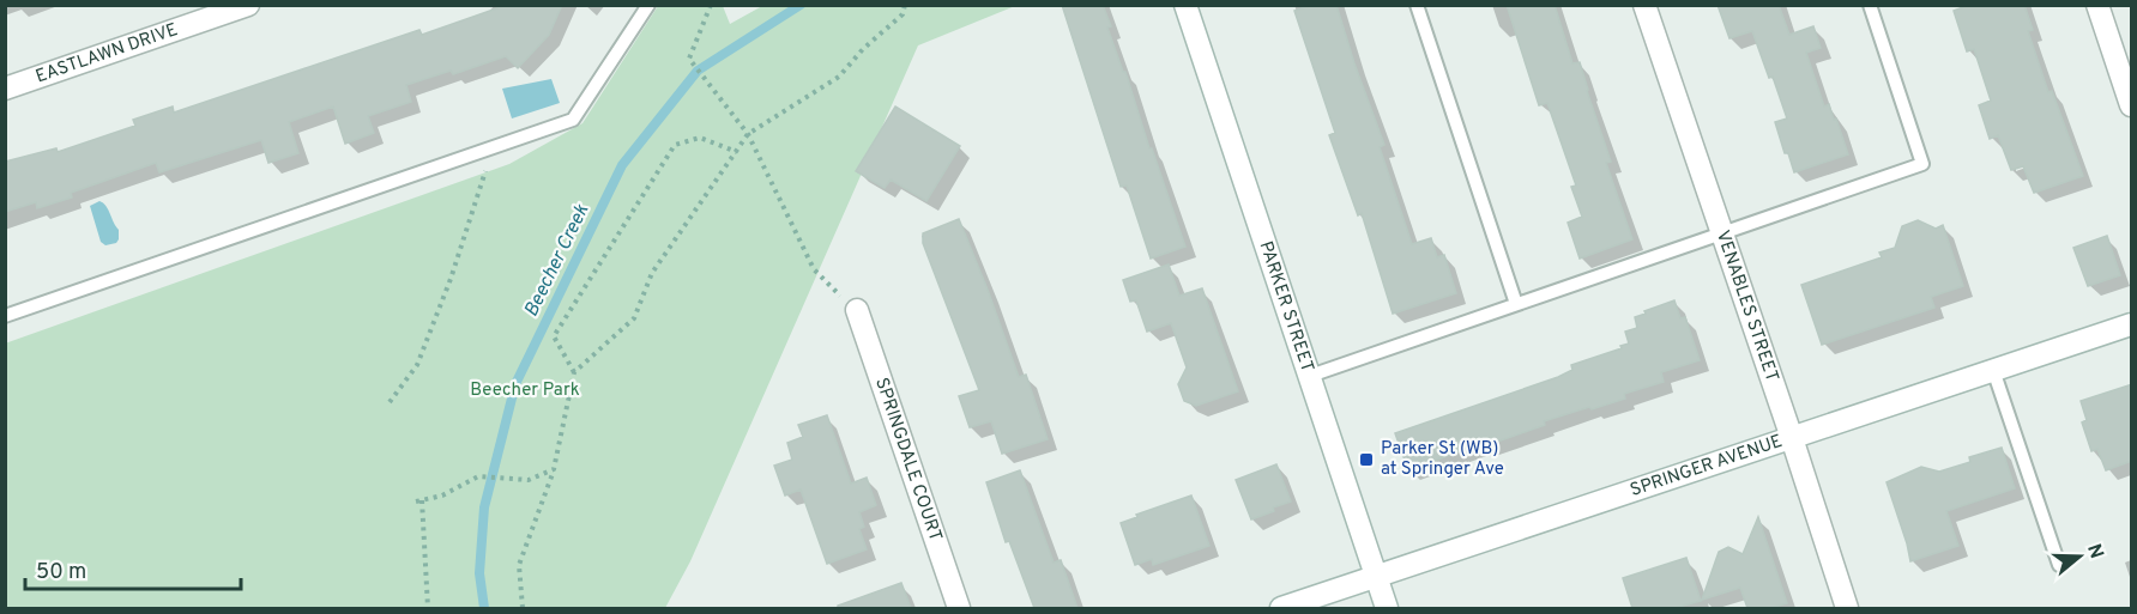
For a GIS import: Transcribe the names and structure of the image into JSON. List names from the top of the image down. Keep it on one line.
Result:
{"streets":{"street":["EASTLAWN DRIVE","PARKER STREET","VENABLES STREET","SPRINGDALE COURT","SPRINGER AVENUE"]},"crossings":[["PARKER STREET","SPRINGER AVENUE"],["VENABLES STREET","SPRINGER AVENUE"]],"water":["Beecher Creek"],"parks":["Beecher Park"],"places":{"transit":["Parker St (WB) at Springer Ave"]},"scale_bar":"50 m","north":"right"}
